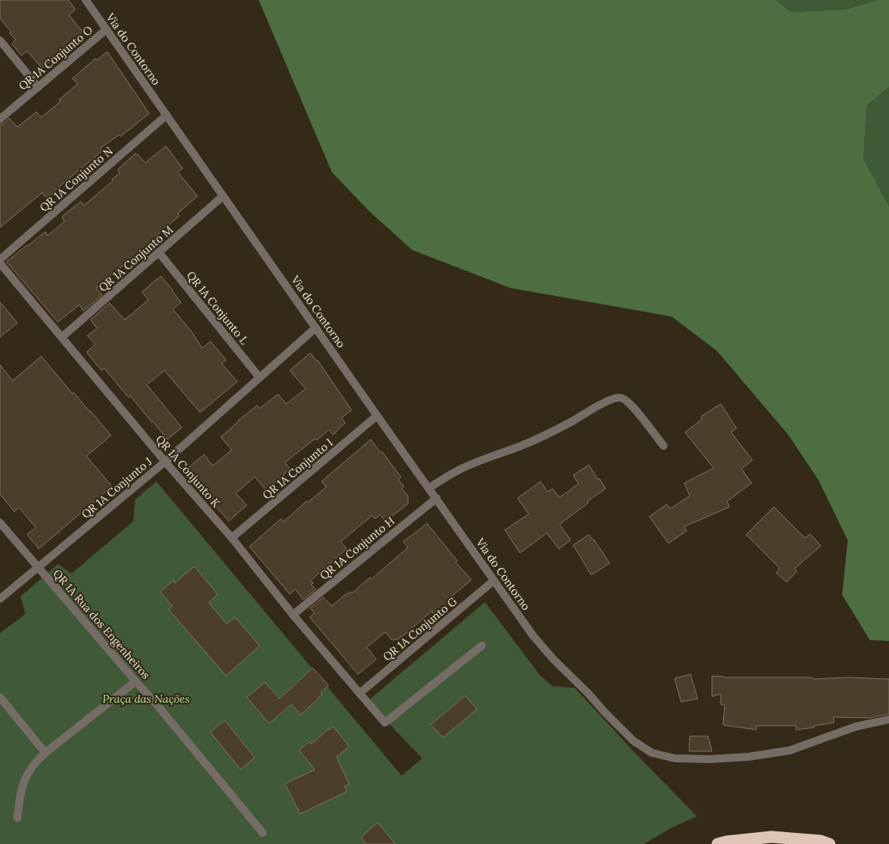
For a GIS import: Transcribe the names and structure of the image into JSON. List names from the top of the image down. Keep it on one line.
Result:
{"streets":{"street":["Via do Contorno","QR 1A Conjunto O","QR 1A Conjunto N","QR 1A Conjunto M","QR 1A Conjunto L","QR 1A Conjunto I","QR 1A Conjunto K","QR 1A Conjunto J","QR 1A Conjunto H","QR 1A Rua dos Engenheiros","QR 1A Conjunto G"]},"crossings":[["Via do Contorno","QR 1A Conjunto O"],["Via do Contorno","QR 1A Conjunto N"],["Via do Contorno","QR 1A Conjunto M"],["Via do Contorno","QR 1A Conjunto I"],["Via do Contorno","QR 1A Conjunto J"],["Via do Contorno","QR 1A Conjunto H"],["Via do Contorno","QR 1A Conjunto G"],["QR 1A Conjunto M","QR 1A Conjunto L"],["QR 1A Conjunto M","QR 1A Conjunto K"],["QR 1A Conjunto L","QR 1A Conjunto J"],["QR 1A Conjunto I","QR 1A Conjunto K"],["QR 1A Conjunto K","QR 1A Conjunto J"],["QR 1A Conjunto K","QR 1A Conjunto H"],["QR 1A Conjunto K","QR 1A Conjunto G"],["QR 1A Conjunto J","QR 1A Rua dos Engenheiros"]],"parks":["Praça das Nações"]}
